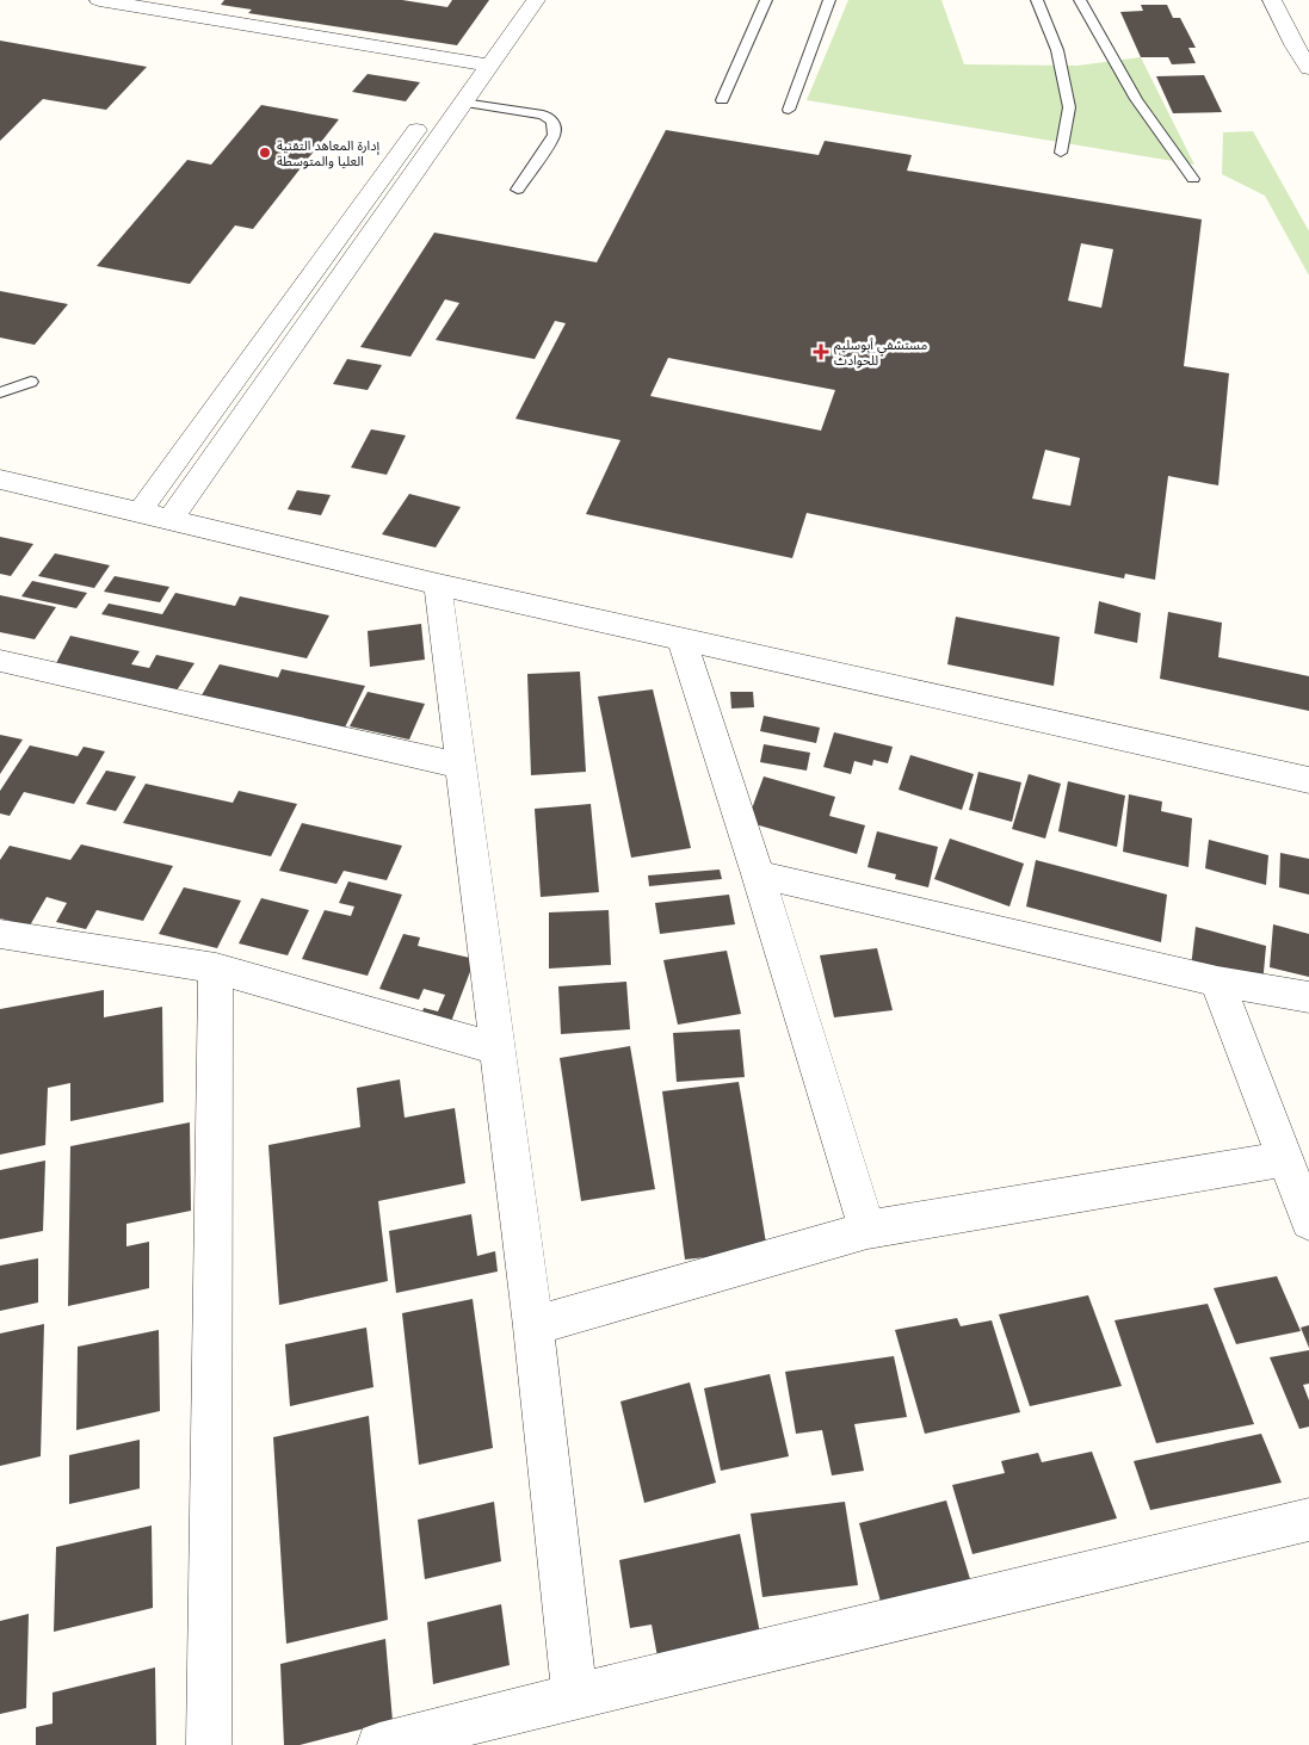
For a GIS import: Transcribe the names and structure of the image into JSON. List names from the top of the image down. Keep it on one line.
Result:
{"places":{"other":["إدارة المعاهد التقنية العليا والمتوسطة"],"health":["مستشفي أبوسليم للحوادث"]}}
